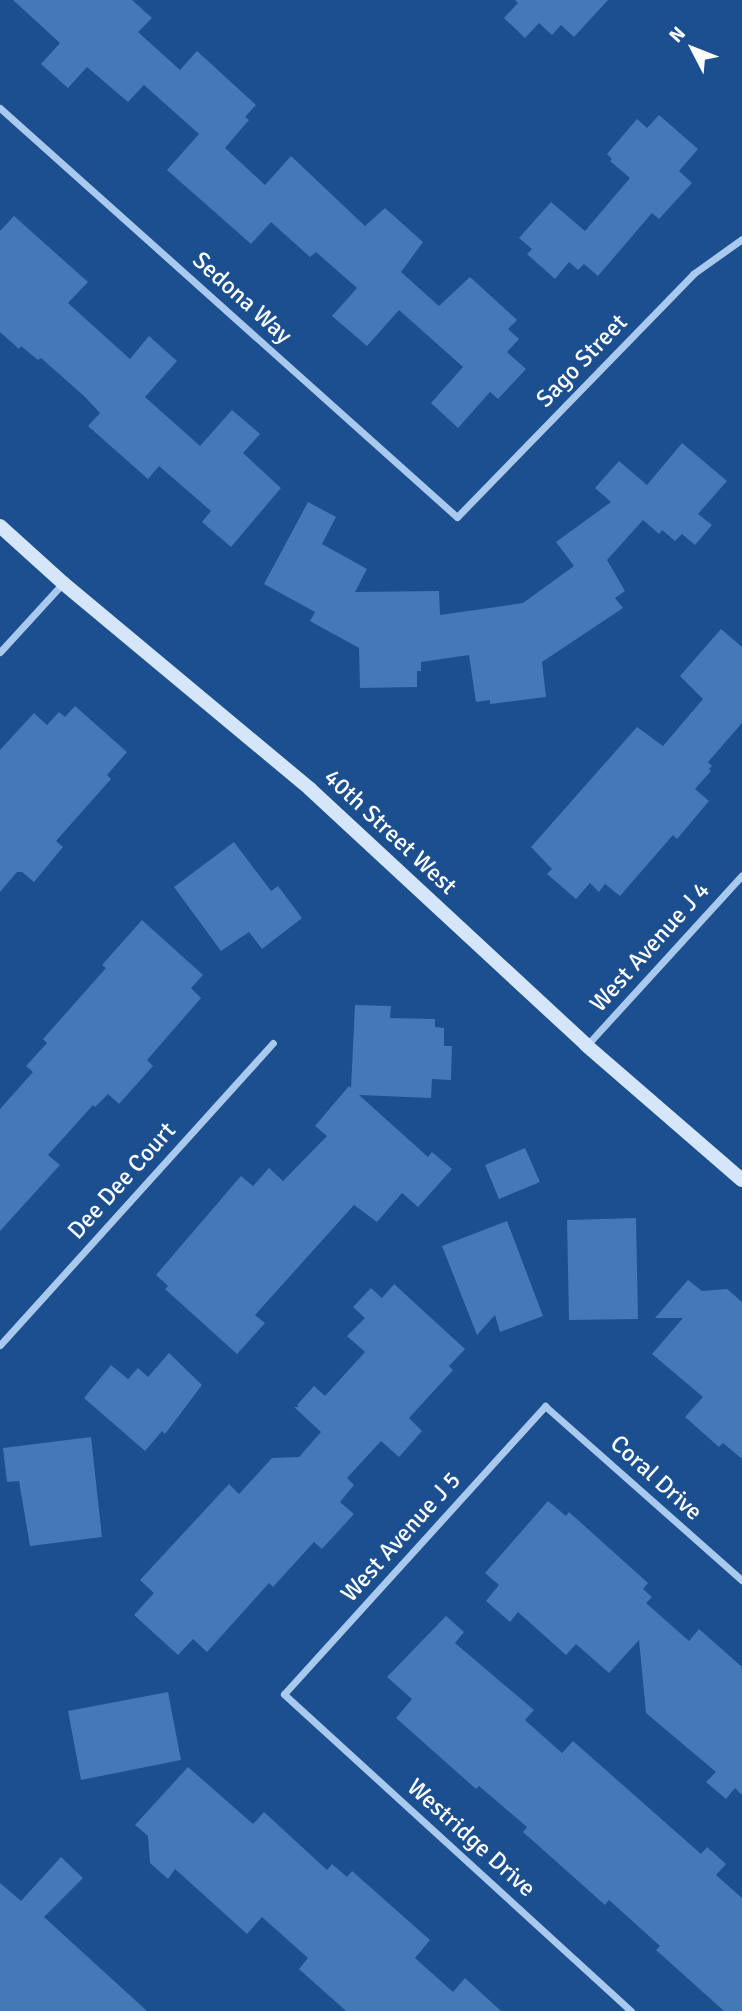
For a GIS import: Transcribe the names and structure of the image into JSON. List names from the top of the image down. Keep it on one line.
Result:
{"streets":{"main road":["40th Street West"],"street":["Sedona Way","Sago Street","West Avenue J 4","Dee Dee Court","Coral Drive","West Avenue J 5","Westridge Drive"]},"crossings":[["Sedona Way","Sago Street"],["40th Street West","West Avenue J 4"],["Coral Drive","West Avenue J 5"],["West Avenue J 5","Westridge Drive"]],"north":"top left"}
